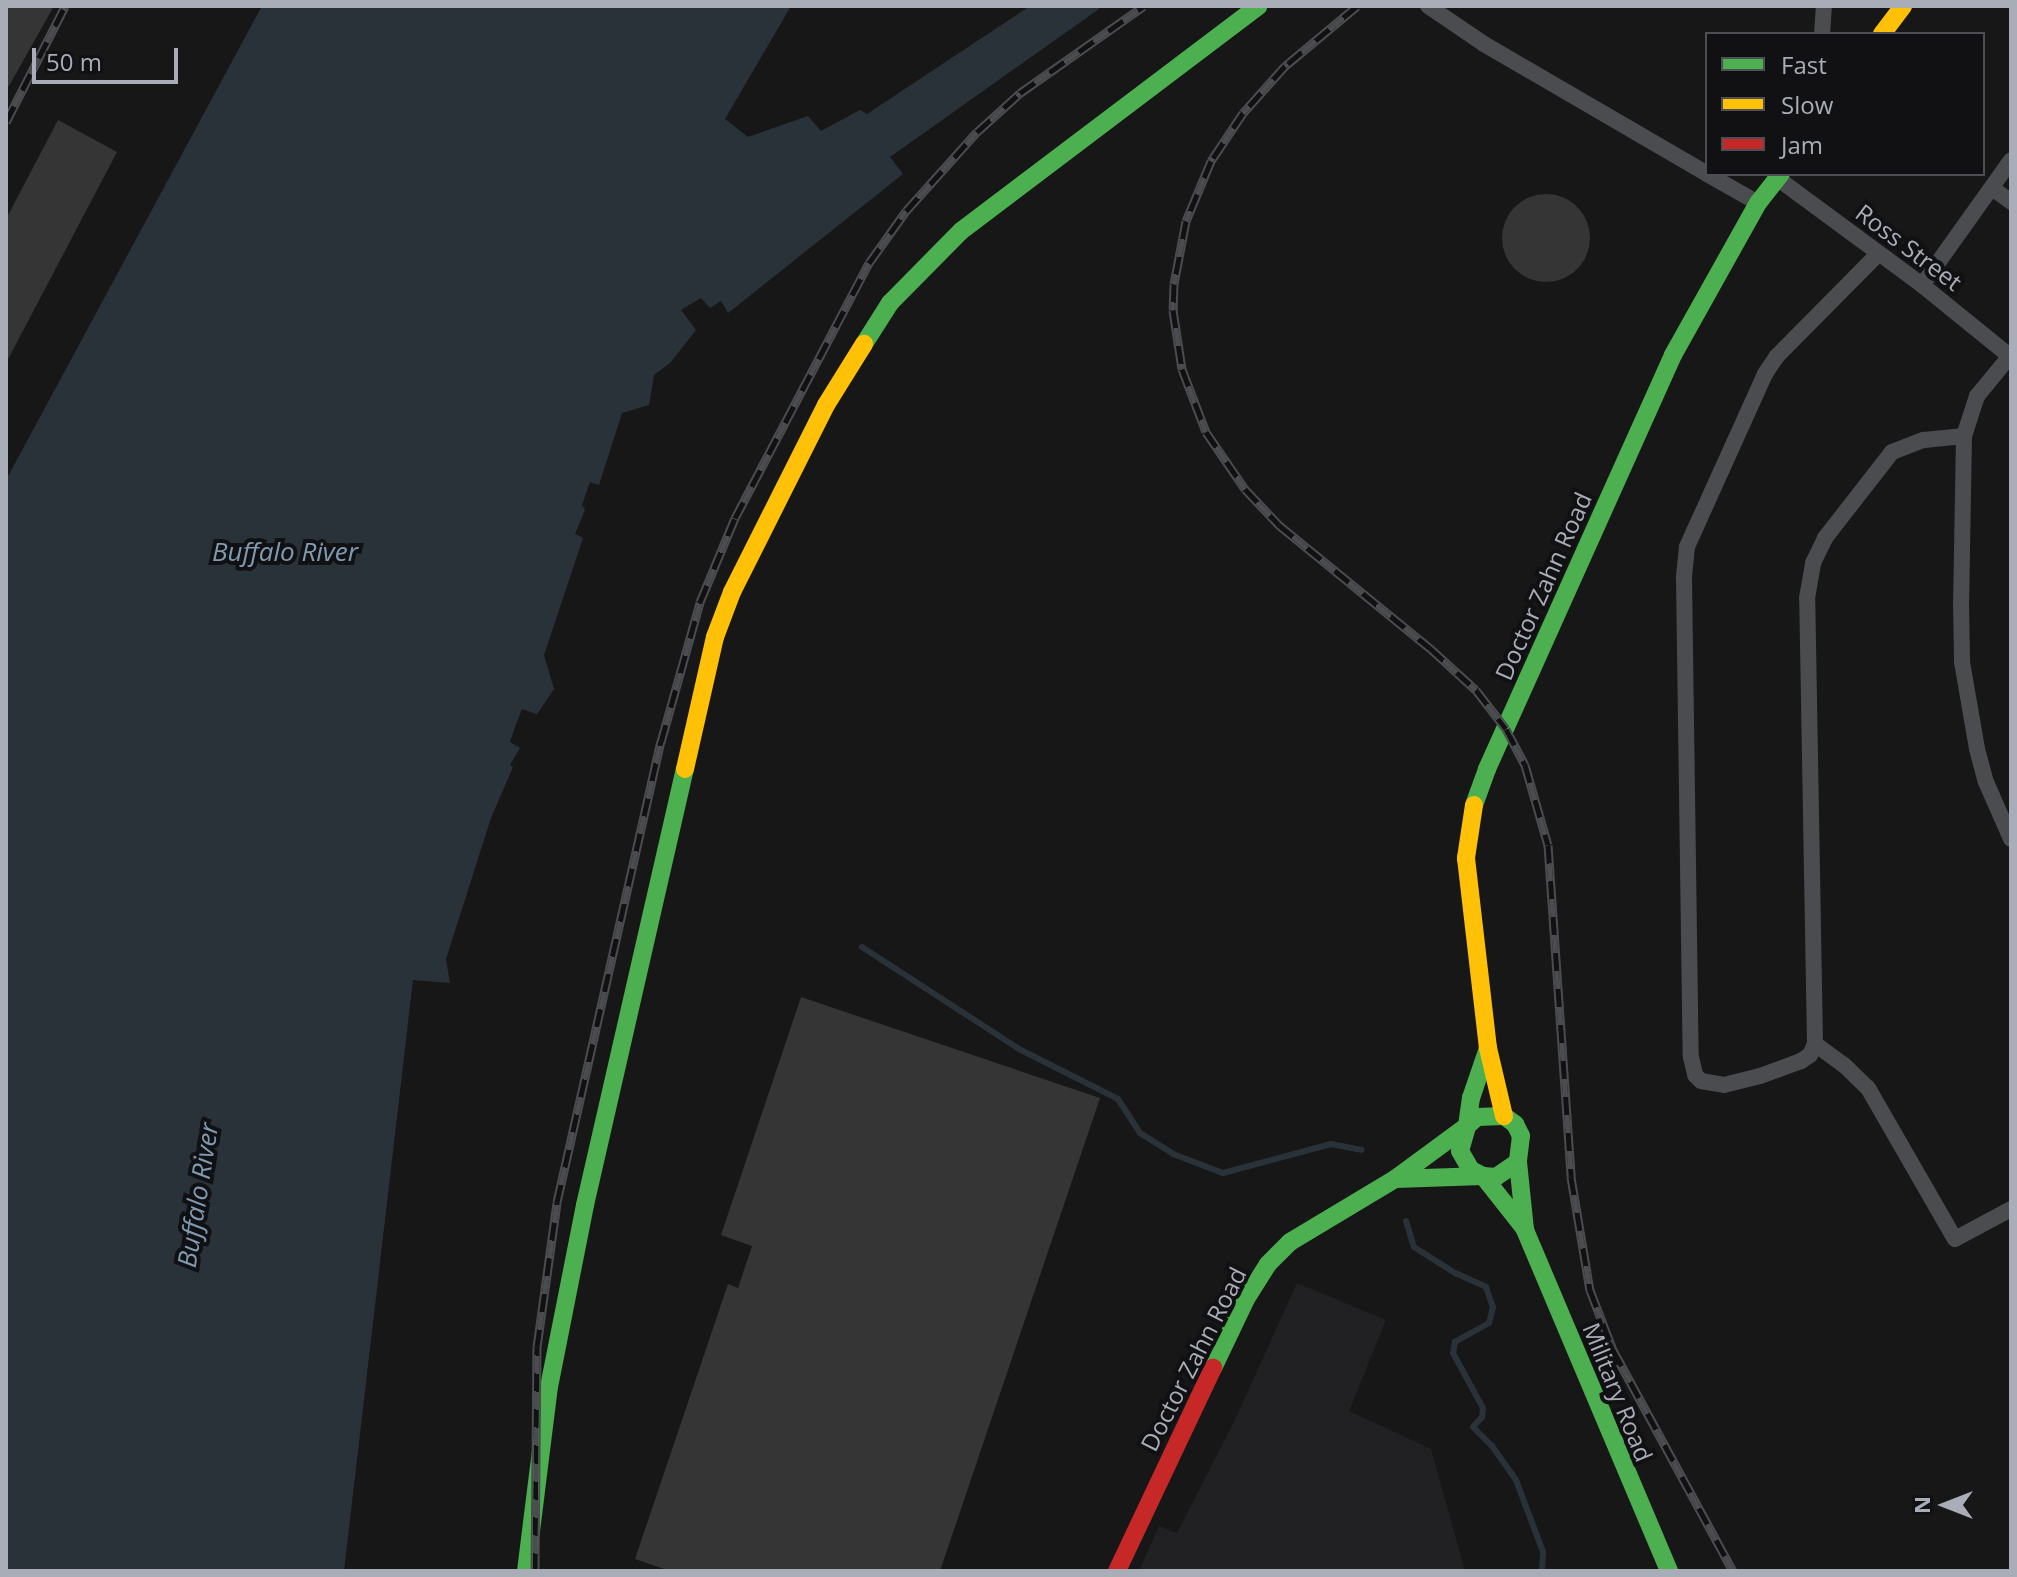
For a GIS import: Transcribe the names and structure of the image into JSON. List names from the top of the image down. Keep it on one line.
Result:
{"streets":{"street":["Ross Street","Doctor Zahn Road","Military Road"]},"crossings":[["Ross Street","Doctor Zahn Road"],["Doctor Zahn Road","Military Road"]],"water":["Buffalo River"],"legend":["Fast","Slow","Jam"],"scale_bar":"50 m","north":"left"}
